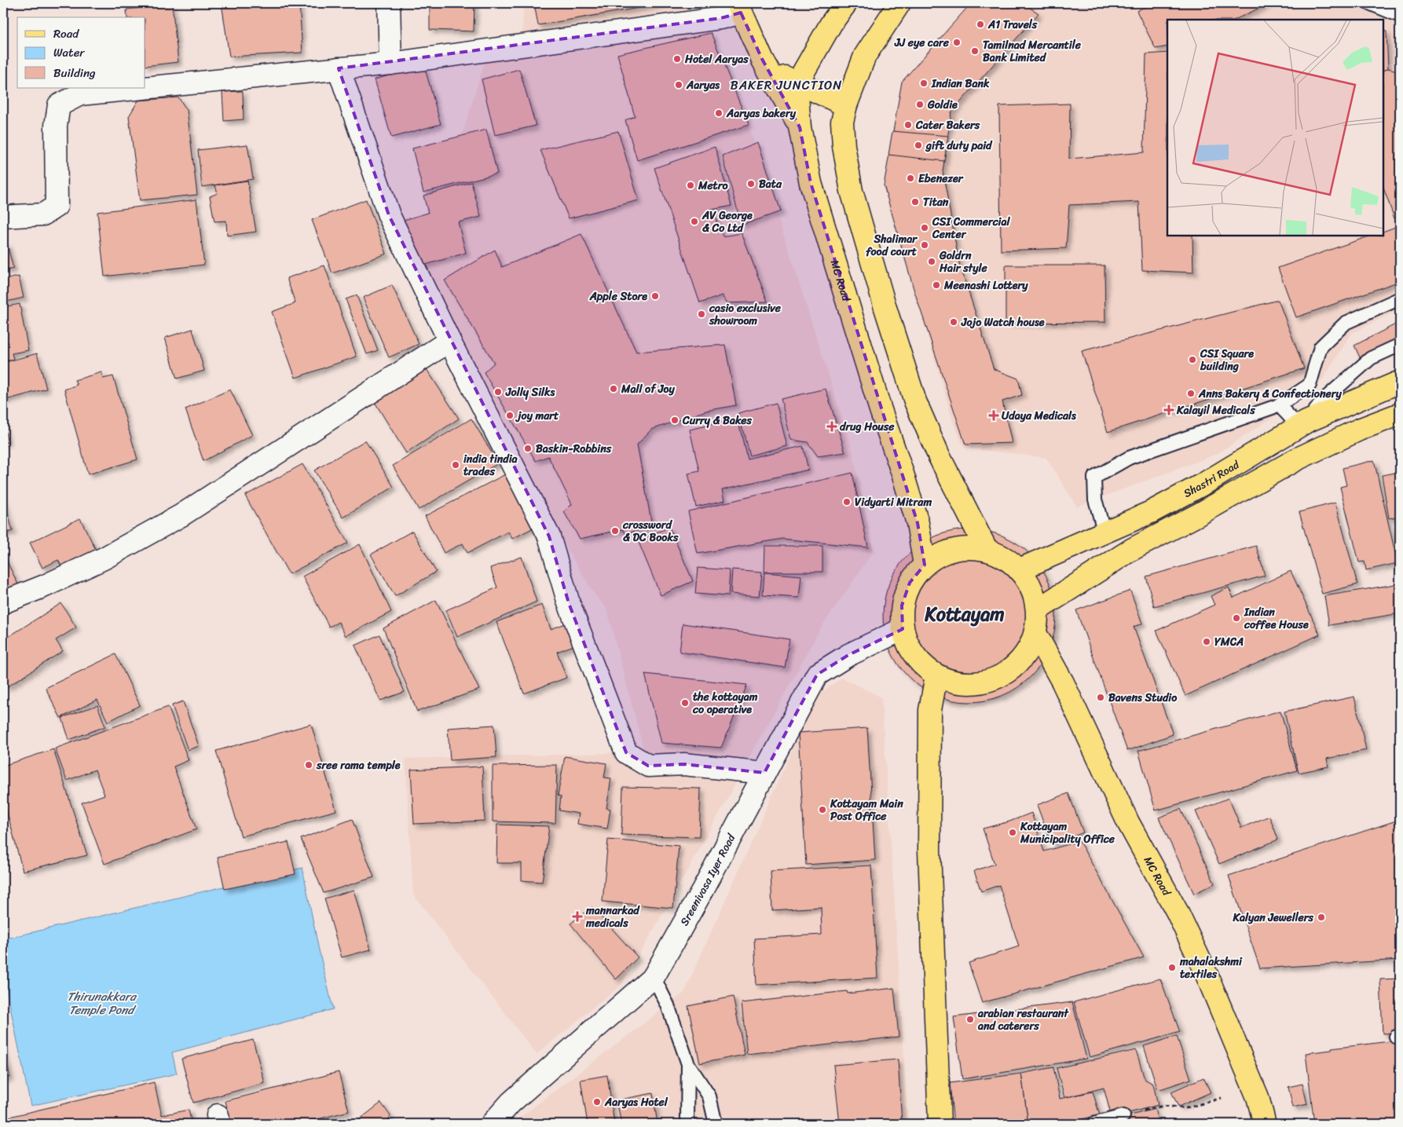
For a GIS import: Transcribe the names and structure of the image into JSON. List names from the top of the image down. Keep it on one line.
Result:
{"streets":{"main road":["MC Road","Shastri Road"],"street":["Sreenivasa Iyer Road"]},"crossings":[["MC Road","Shastri Road"],["MC Road","Sreenivasa Iyer Road"],["Shastri Road","Sreenivasa Iyer Road"]],"districts":["BAKER JUNCTION","Kottayam"],"water":["Thirunakkara Temple Pond"],"places":{"other":["A1 Travels","JJ eye care","Tamilnad Mercantile Bank Limited","Hotel Aaryas","Indian Bank","Aaryas","Goldie","Aaryas bakery","Cater Bakers","gift duty paid","Ebenezer","Bata","Metro","Titan","AV George & Co Ltd","CSI Commercial Center","Shalimar food court","Goldrn Hair style","Meenashi Lottery","Apple Store","casio exclusive showroom","Jojo Watch house","CSI Square building","Mall of Joy","Jolly Silks","Anns Bakery & Confectionery","joy mart","Curry & Bakes","Baskin-Robbins","india tindia trades","Vidyarti Mitram","crossword & DC Books","Indian coffee House","YMCA","Bavens Studio","the kottayam co operative","sree rama temple","Kottayam Main Post Office","Kottayam Municipality Office","Kalyan Jewellers","mahalakshmi textiles","arabian restaurant and caterers","Aaryas Hotel"],"health":["Kalayil Medicals","Udaya Medicals","drug House","mannarkad medicals"]},"legend":["Road","Water","Building"]}
